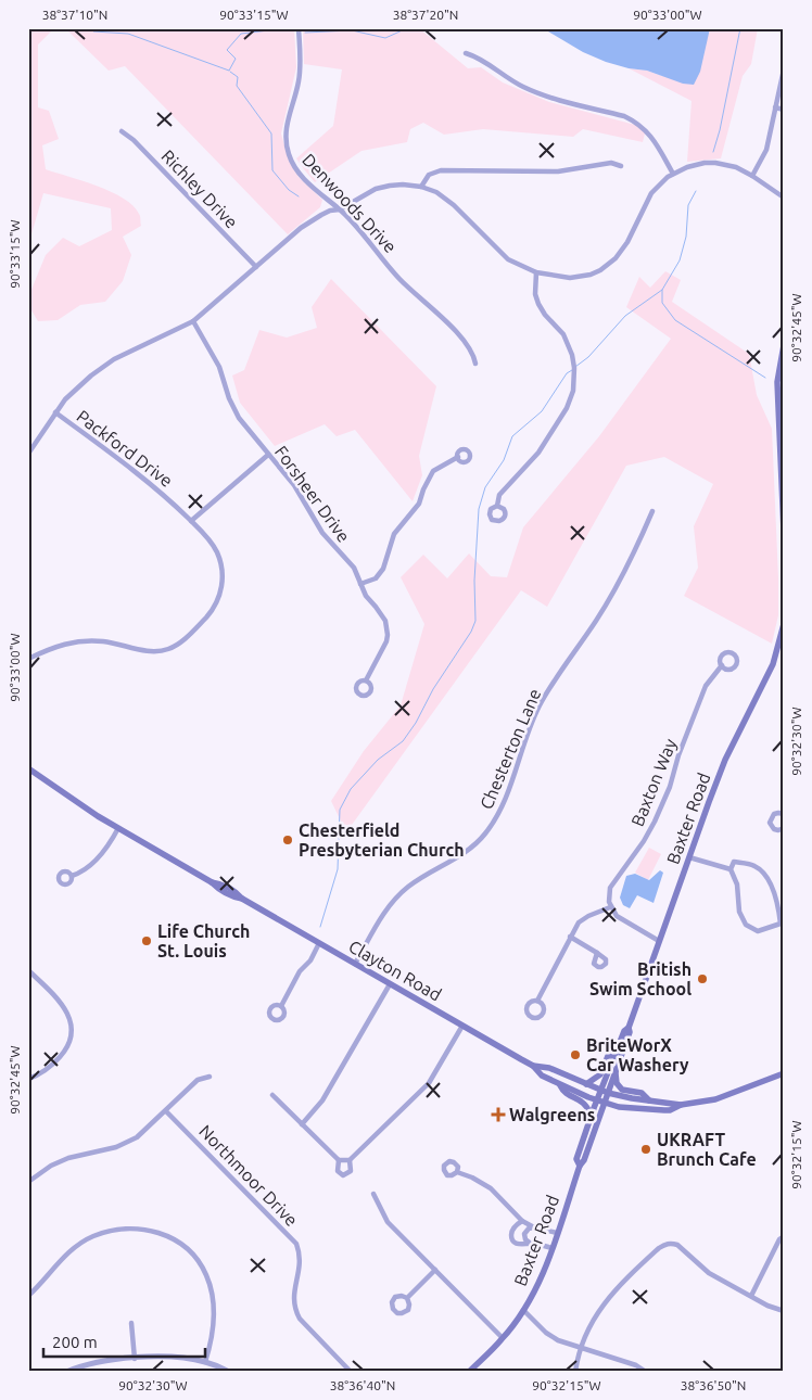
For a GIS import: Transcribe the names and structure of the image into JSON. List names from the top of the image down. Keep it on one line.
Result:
{"streets":{"main road":["Baxter Road","Clayton Road"],"street":["Richley Drive","Denwoods Drive","Packford Drive","Forsheer Drive","Chesterton Lane","Baxton Way","Northmoor Drive"]},"crossings":[["Chesterton Lane","Clayton Road"],["Baxter Road","Clayton Road"]],"places":{"other":["Chesterfield Presbyterian Church","Life Church St. Louis","British Swim School","BriteWorX Car Washery","UKRAFT Brunch Cafe"],"health":["Walgreens"]},"scale_bar":"200 m","coordinates":["38°37'10\"N","90°33'15\"W","38°37'20\"N","90°33'00\"W","90°32'45\"W","90°32'30\"W","90°32'15\"W","38°36'40\"N","38°36'50\"N"]}
